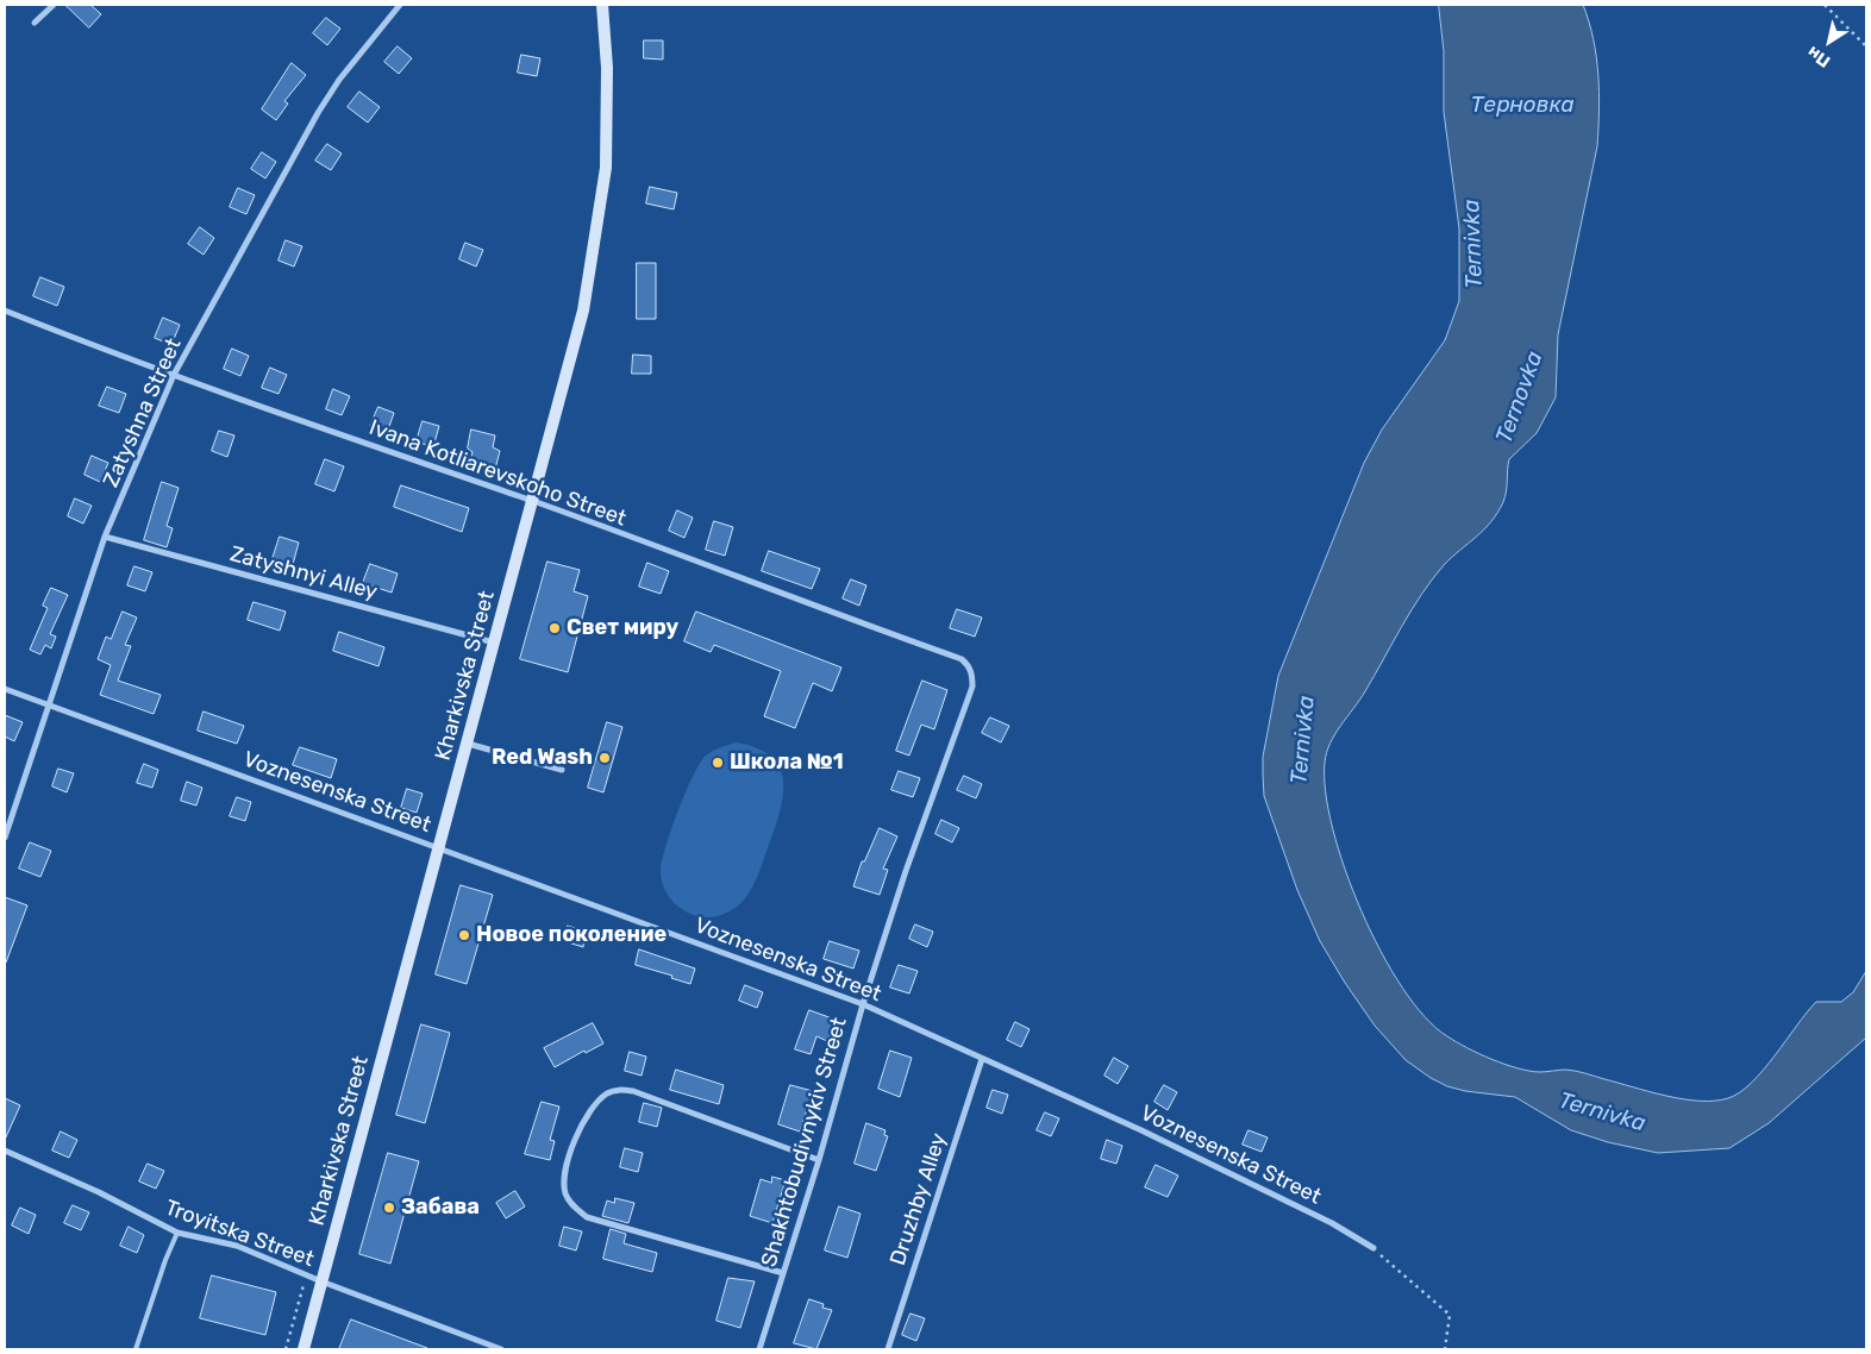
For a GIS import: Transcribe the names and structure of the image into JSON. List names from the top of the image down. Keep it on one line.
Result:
{"streets":{"street":["Zatyshna Street","Ivana Kotliarevskoho Street","Zatyshnyi Alley","Kharkivska Street","Voznesenska Street","Shakhtobudivnykiv Street","Druzhby Alley","Troyitska Street"]},"crossings":[["Zatyshna Street","Ivana Kotliarevskoho Street"],["Zatyshna Street","Zatyshnyi Alley"],["Zatyshna Street","Voznesenska Street"],["Ivana Kotliarevskoho Street","Kharkivska Street"],["Ivana Kotliarevskoho Street","Shakhtobudivnykiv Street"],["Zatyshnyi Alley","Kharkivska Street"],["Kharkivska Street","Voznesenska Street"],["Kharkivska Street","Troyitska Street"],["Voznesenska Street","Shakhtobudivnykiv Street"],["Voznesenska Street","Druzhby Alley"]],"water":["Терновка","Ternivka","Ternovka"],"places":["Свет миру","Red Wash","Школа №1","Новое поколение","Забава"],"north":"bottom left"}
